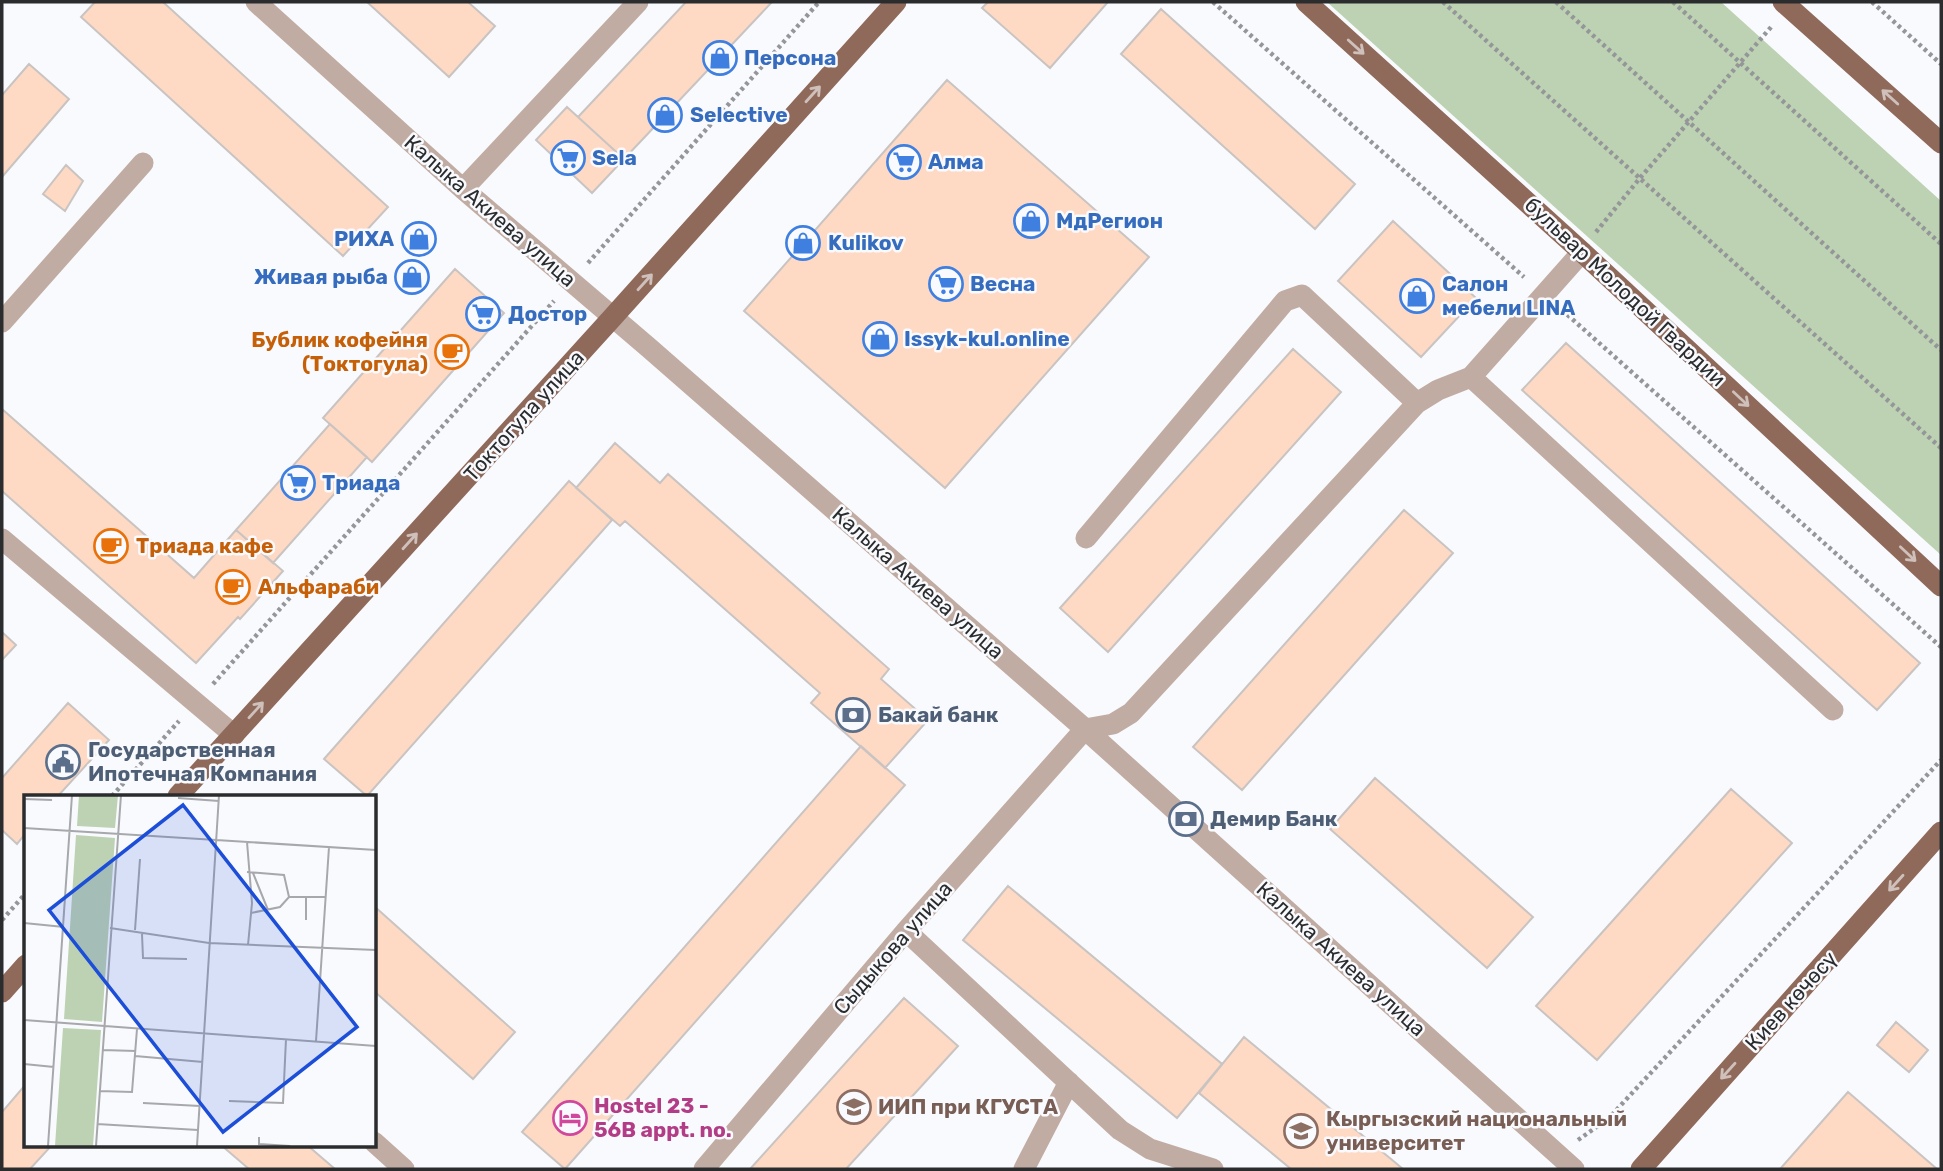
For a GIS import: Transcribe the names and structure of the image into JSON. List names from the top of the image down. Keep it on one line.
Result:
{"streets":{"main road":["бульвар Молодой Гвардии","Токтогула улица","Киев көчөсү"],"street":["Калыка Акиева улица","Сыдыкова улица"]},"crossings":[["Калыка Акиева улица","Токтогула улица"],["Калыка Акиева улица","Сыдыкова улица"]],"one_way":["бульвар Молодой Гвардии","Токтогула улица","Киев көчөсү"],"places":{"shop":["Персона","Selective","МдРегион","РИХА","Kulikov","Живая рыба","Салон мебели LINA","Issyk-kul.online"],"supermarket":["Sela","Алма","Весна","Достор","Триада"],"cafe":["Бублик кофейня (Токтогула)","Триада кафе","Альфараби"],"bank":["Бакай банк","Демир Банк"],"public building":["Государственная Ипотечная Компания"],"school or university":["ИИП при КГУСТА","Кыргызский национальный университет"],"hotel":["Hostel 23 - 56B appt. no."]}}
